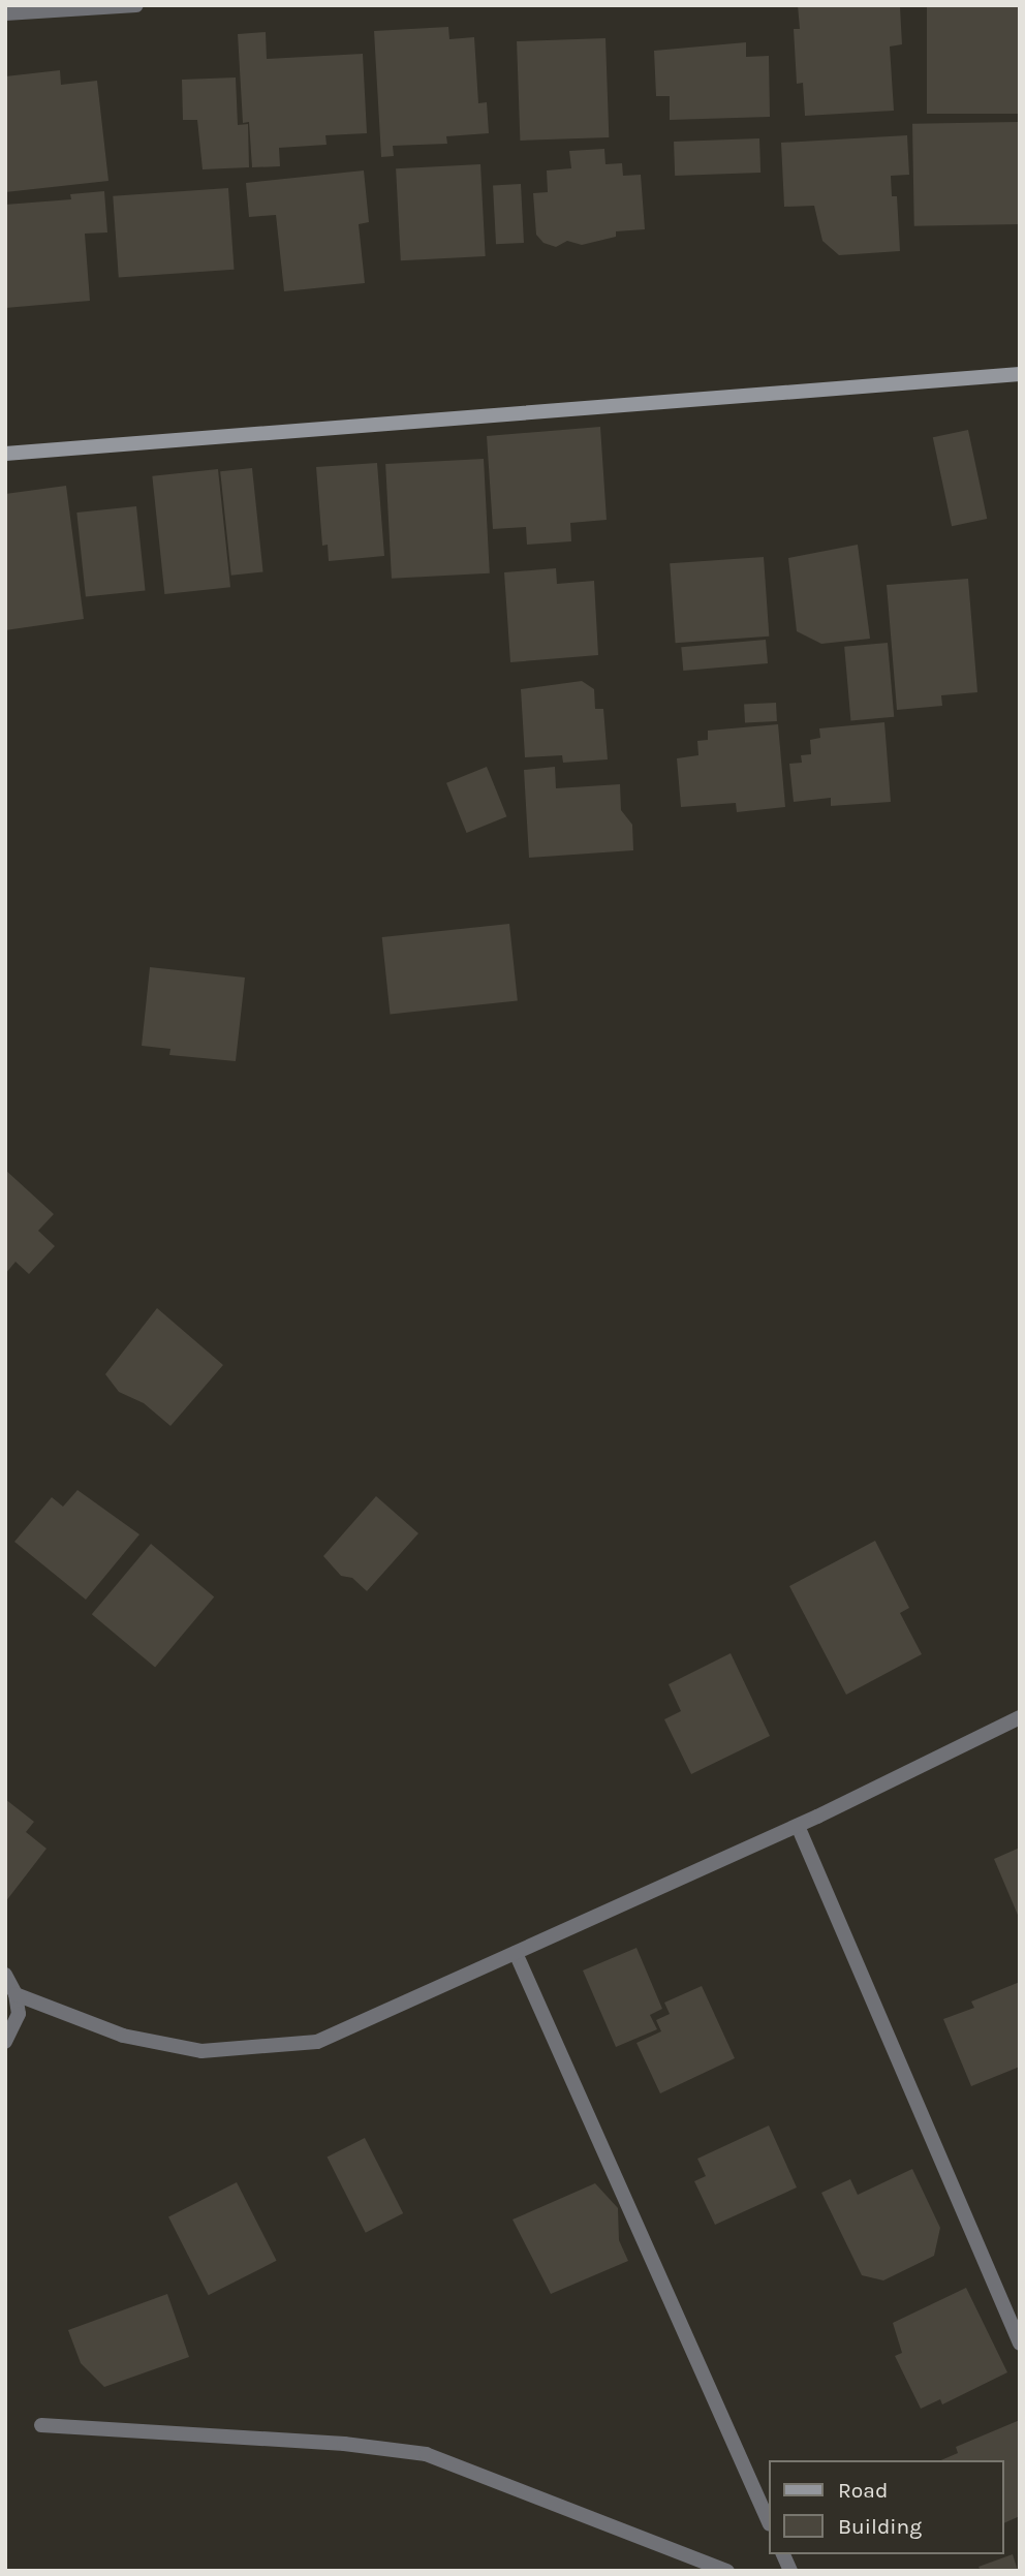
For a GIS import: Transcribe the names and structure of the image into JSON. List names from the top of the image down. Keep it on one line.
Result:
{"legend":["Road","Building"]}
